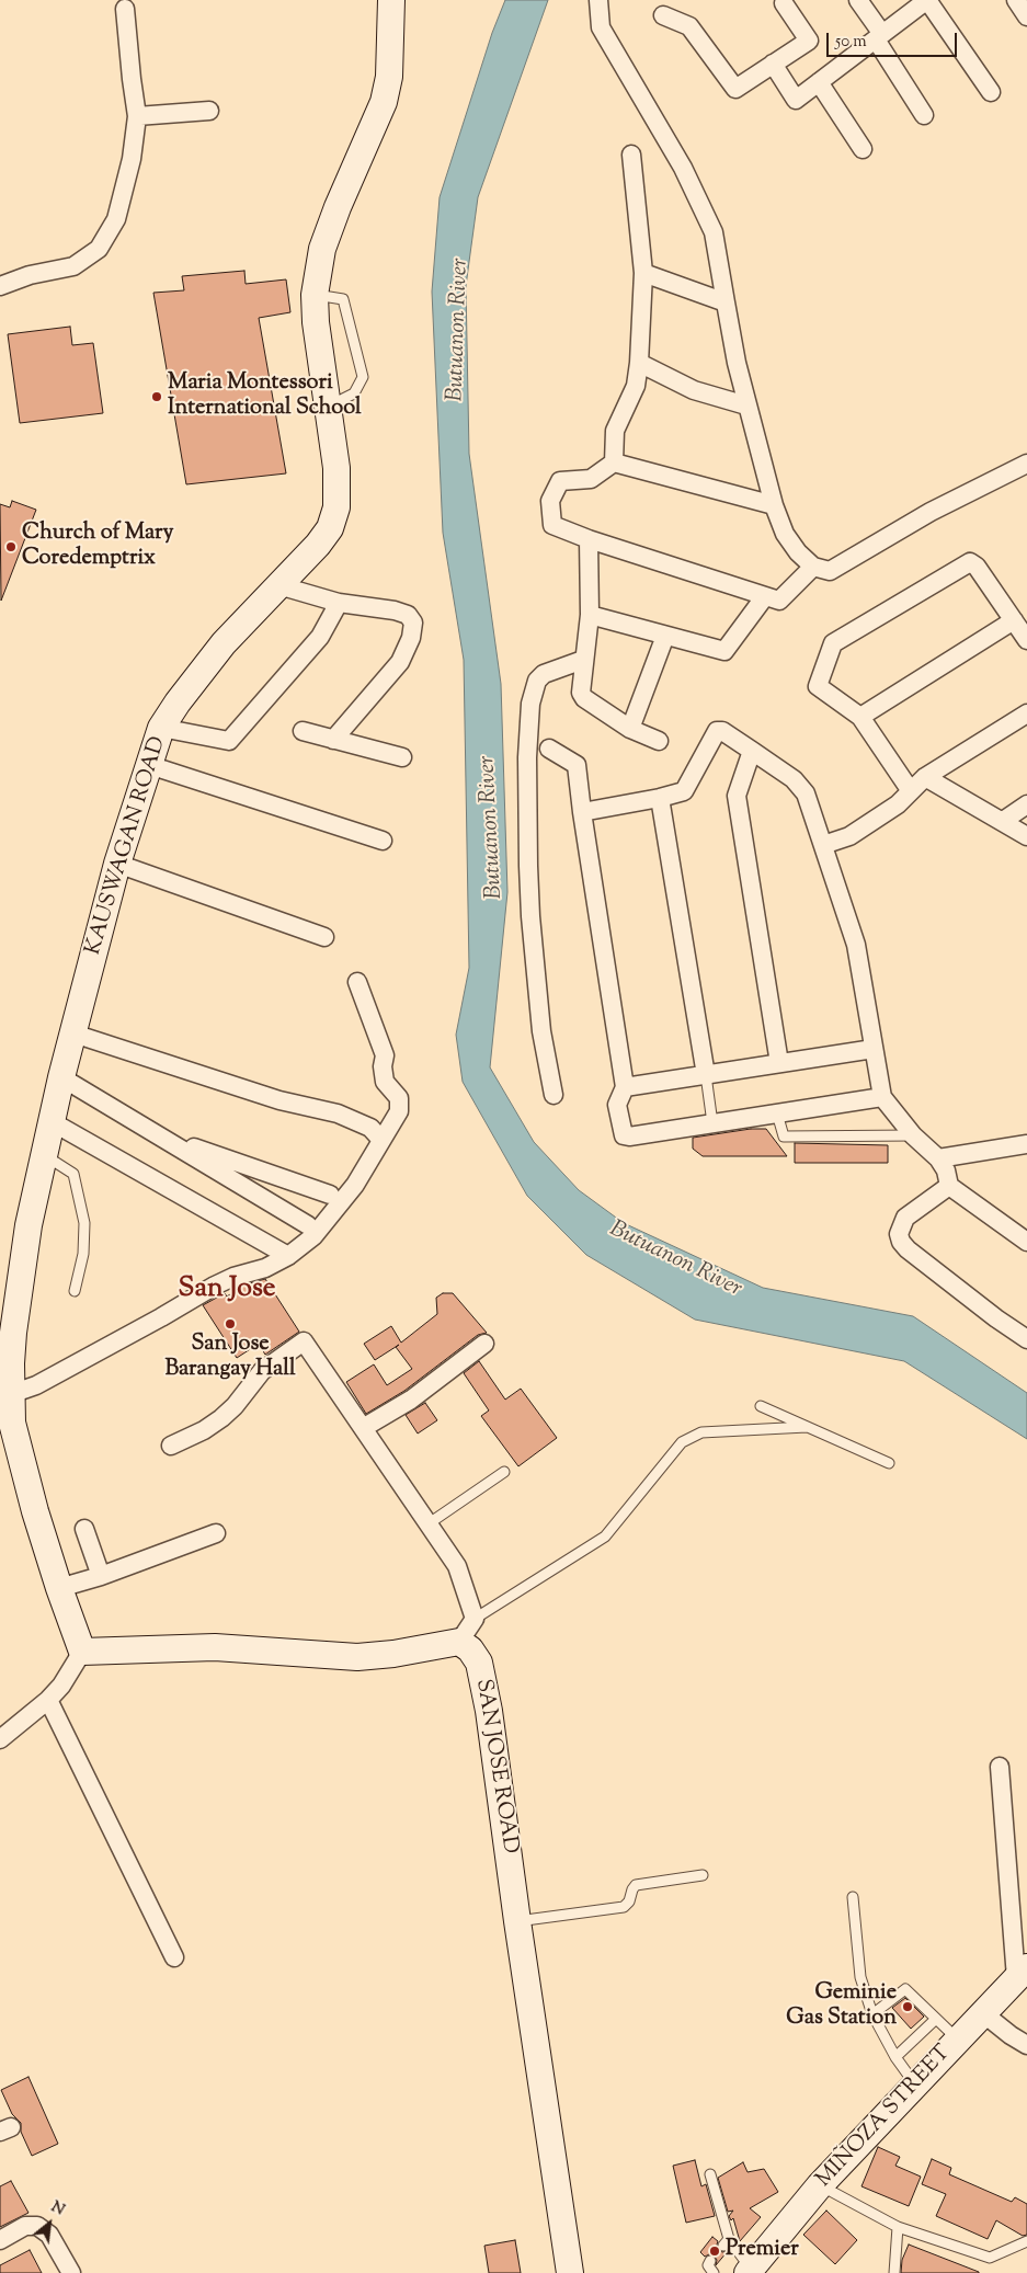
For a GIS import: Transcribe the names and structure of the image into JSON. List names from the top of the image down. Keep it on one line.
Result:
{"streets":{"street":["KAUSWAGAN ROAD","SAN JOSE ROAD","MIÑOZA STREET"]},"districts":["San Jose"],"water":["Butuanon River"],"places":["Maria Montessori International School","Church of Mary Coredemptrix","San Jose Barangay Hall","Geminie Gas Station","Premier"],"scale_bar":"50 m","north":"top right"}
